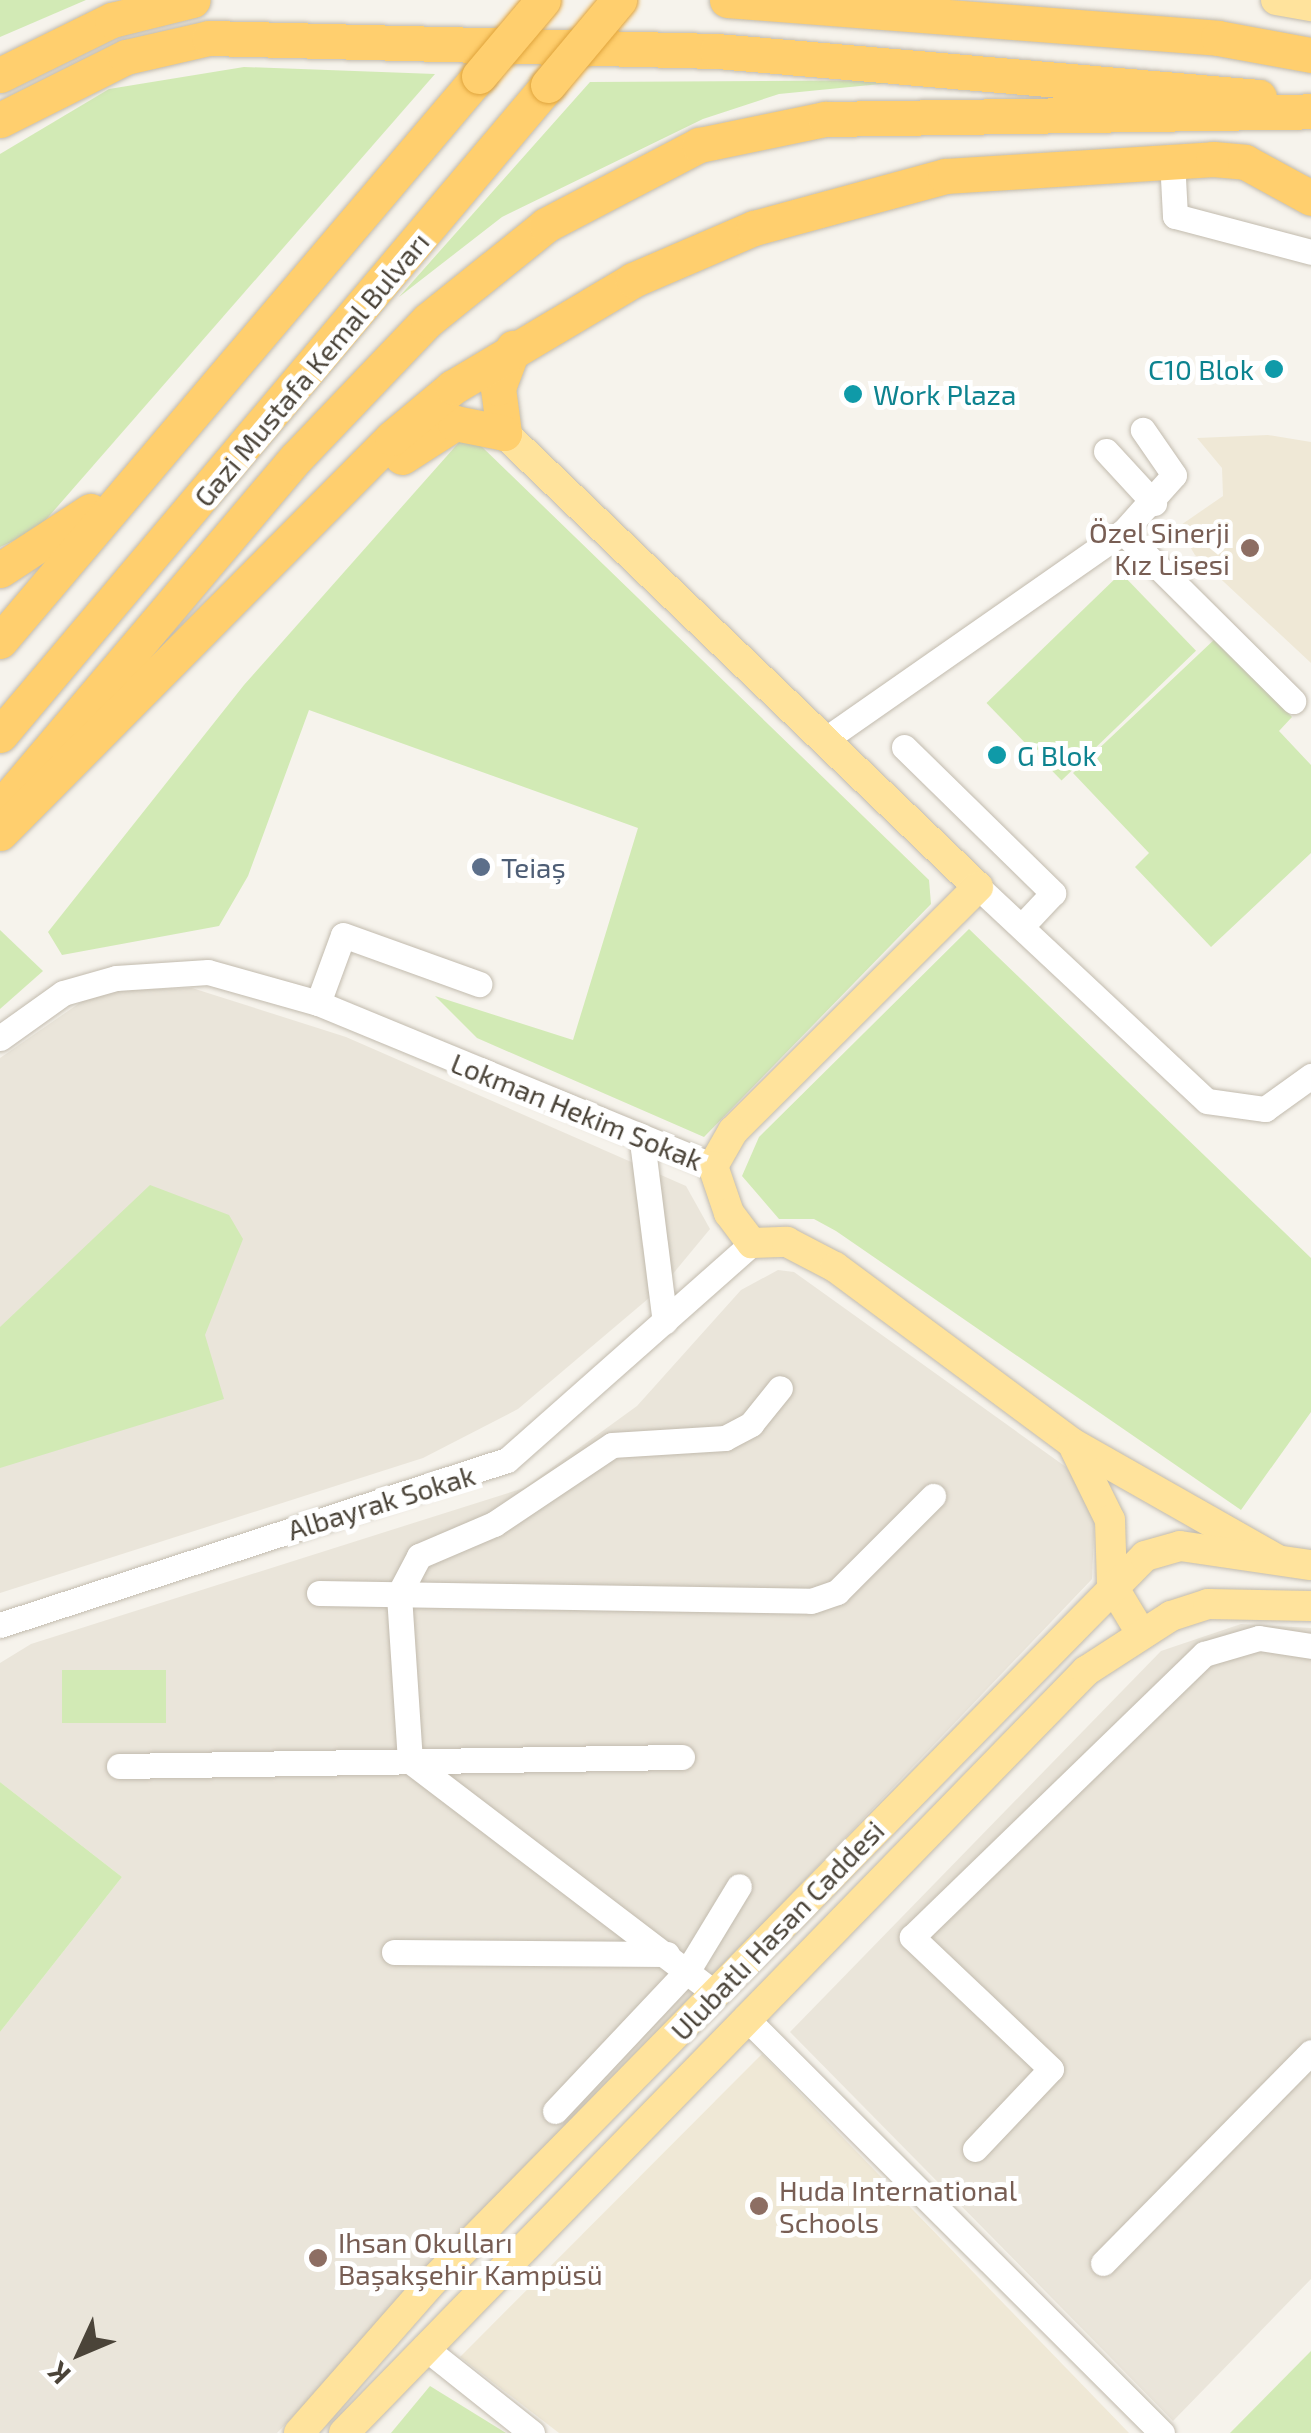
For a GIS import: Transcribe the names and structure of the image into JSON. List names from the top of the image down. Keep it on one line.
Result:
{"streets":{"highway":["Gazi Mustafa Kemal Bulvarı"],"main road":["Lokman Hekim Sokak","Ulubatlı Hasan Caddesi"],"street":["Albayrak Sokak"]},"crossings":[["Lokman Hekim Sokak","Albayrak Sokak"]],"places":["C10 Blok","Work Plaza","Özel Sinerji Kız Lisesi","G Blok","Teiaş","Huda International Schools","Ihsan Okulları Başakşehir Kampüsü"],"north":"bottom left"}
